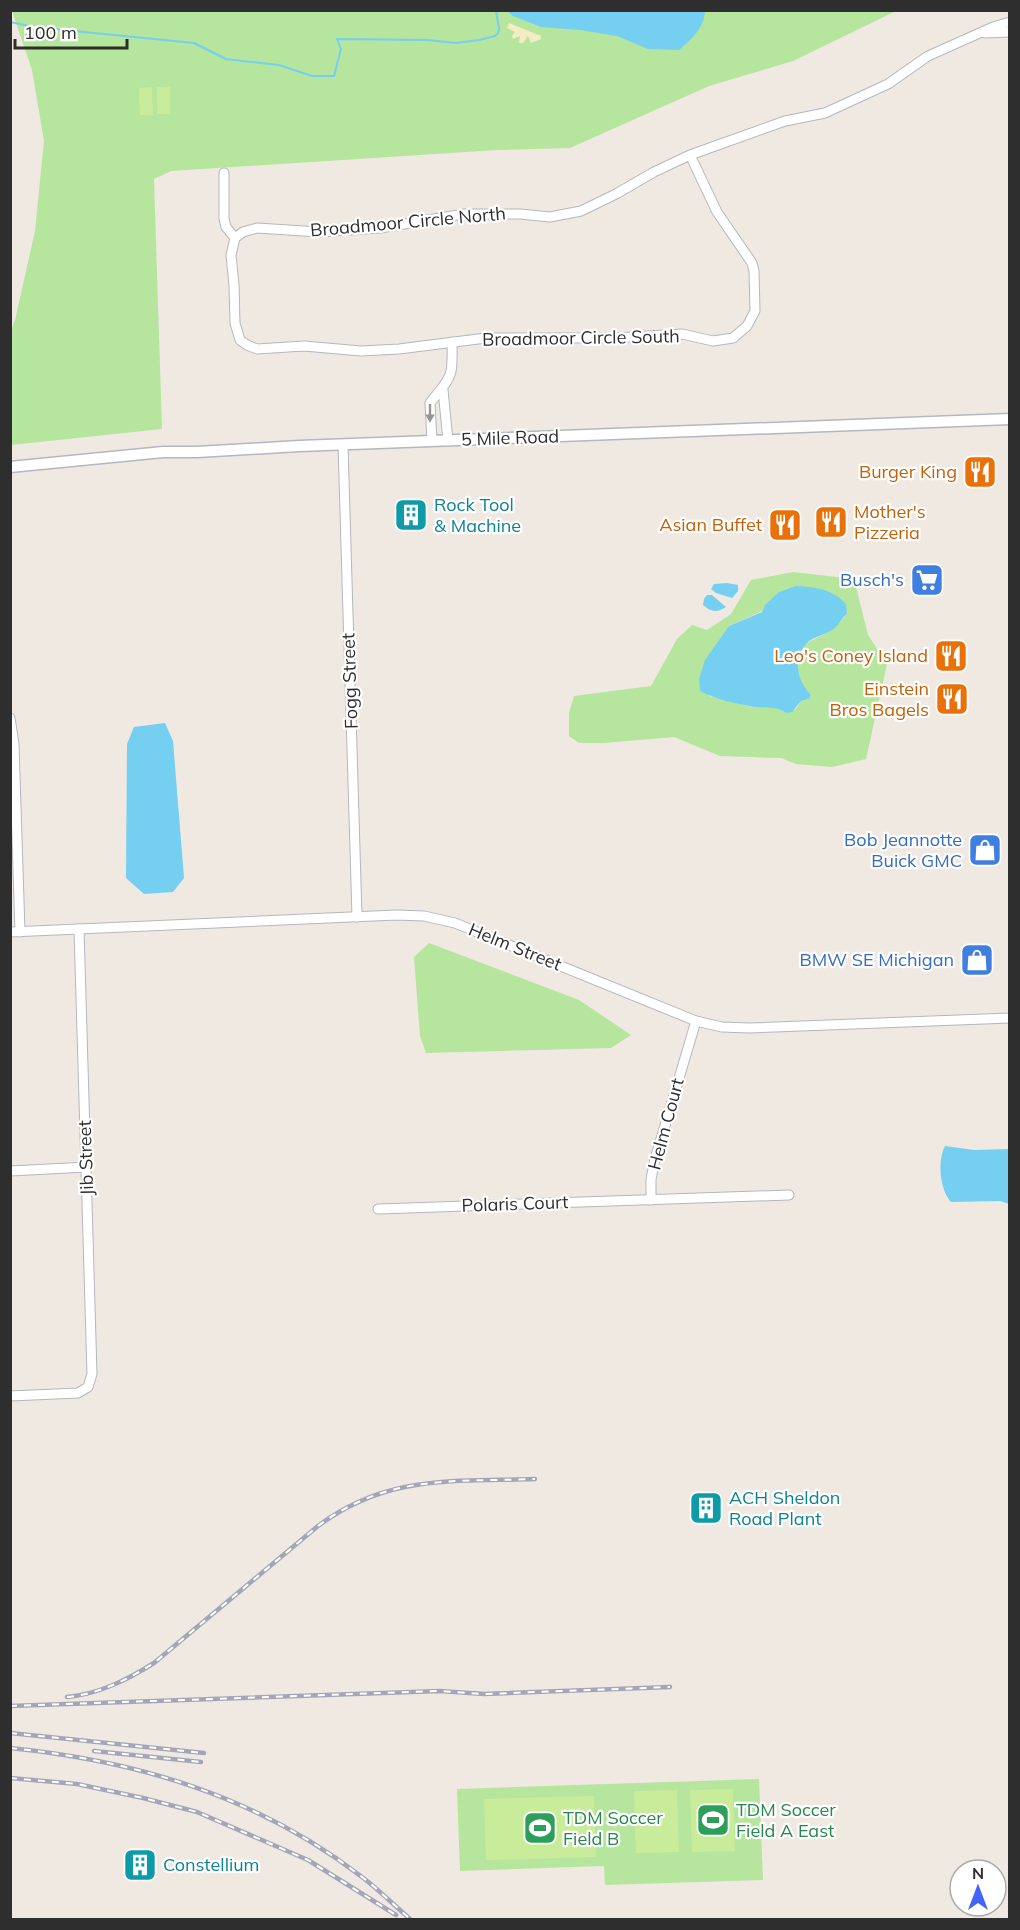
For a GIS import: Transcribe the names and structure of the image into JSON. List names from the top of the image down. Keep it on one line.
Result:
{"streets":{"street":["Broadmoor Circle North","Broadmoor Circle South","5 Mile Road","Fogg Street","Helm Street","Helm Court","Jib Street","Polaris Court"]},"crossings":[["Broadmoor Circle North","Broadmoor Circle South"],["5 Mile Road","Fogg Street"],["Fogg Street","Helm Street"],["Helm Street","Helm Court"],["Helm Street","Jib Street"],["Helm Court","Polaris Court"]],"places":{"restaurant":["Burger King","Mother's Pizzeria","Asian Buffet","Leo's Coney Island","Einstein Bros Bagels"],"building":["Rock Tool & Machine","ACH Sheldon Road Plant","Constellium"],"supermarket":["Busch's"],"shop":["Bob Jeannotte Buick GMC","BMW SE Michigan"],"sports":["TDM Soccer Field A East","TDM Soccer Field B"]},"scale_bar":"100 m","north":"top"}
